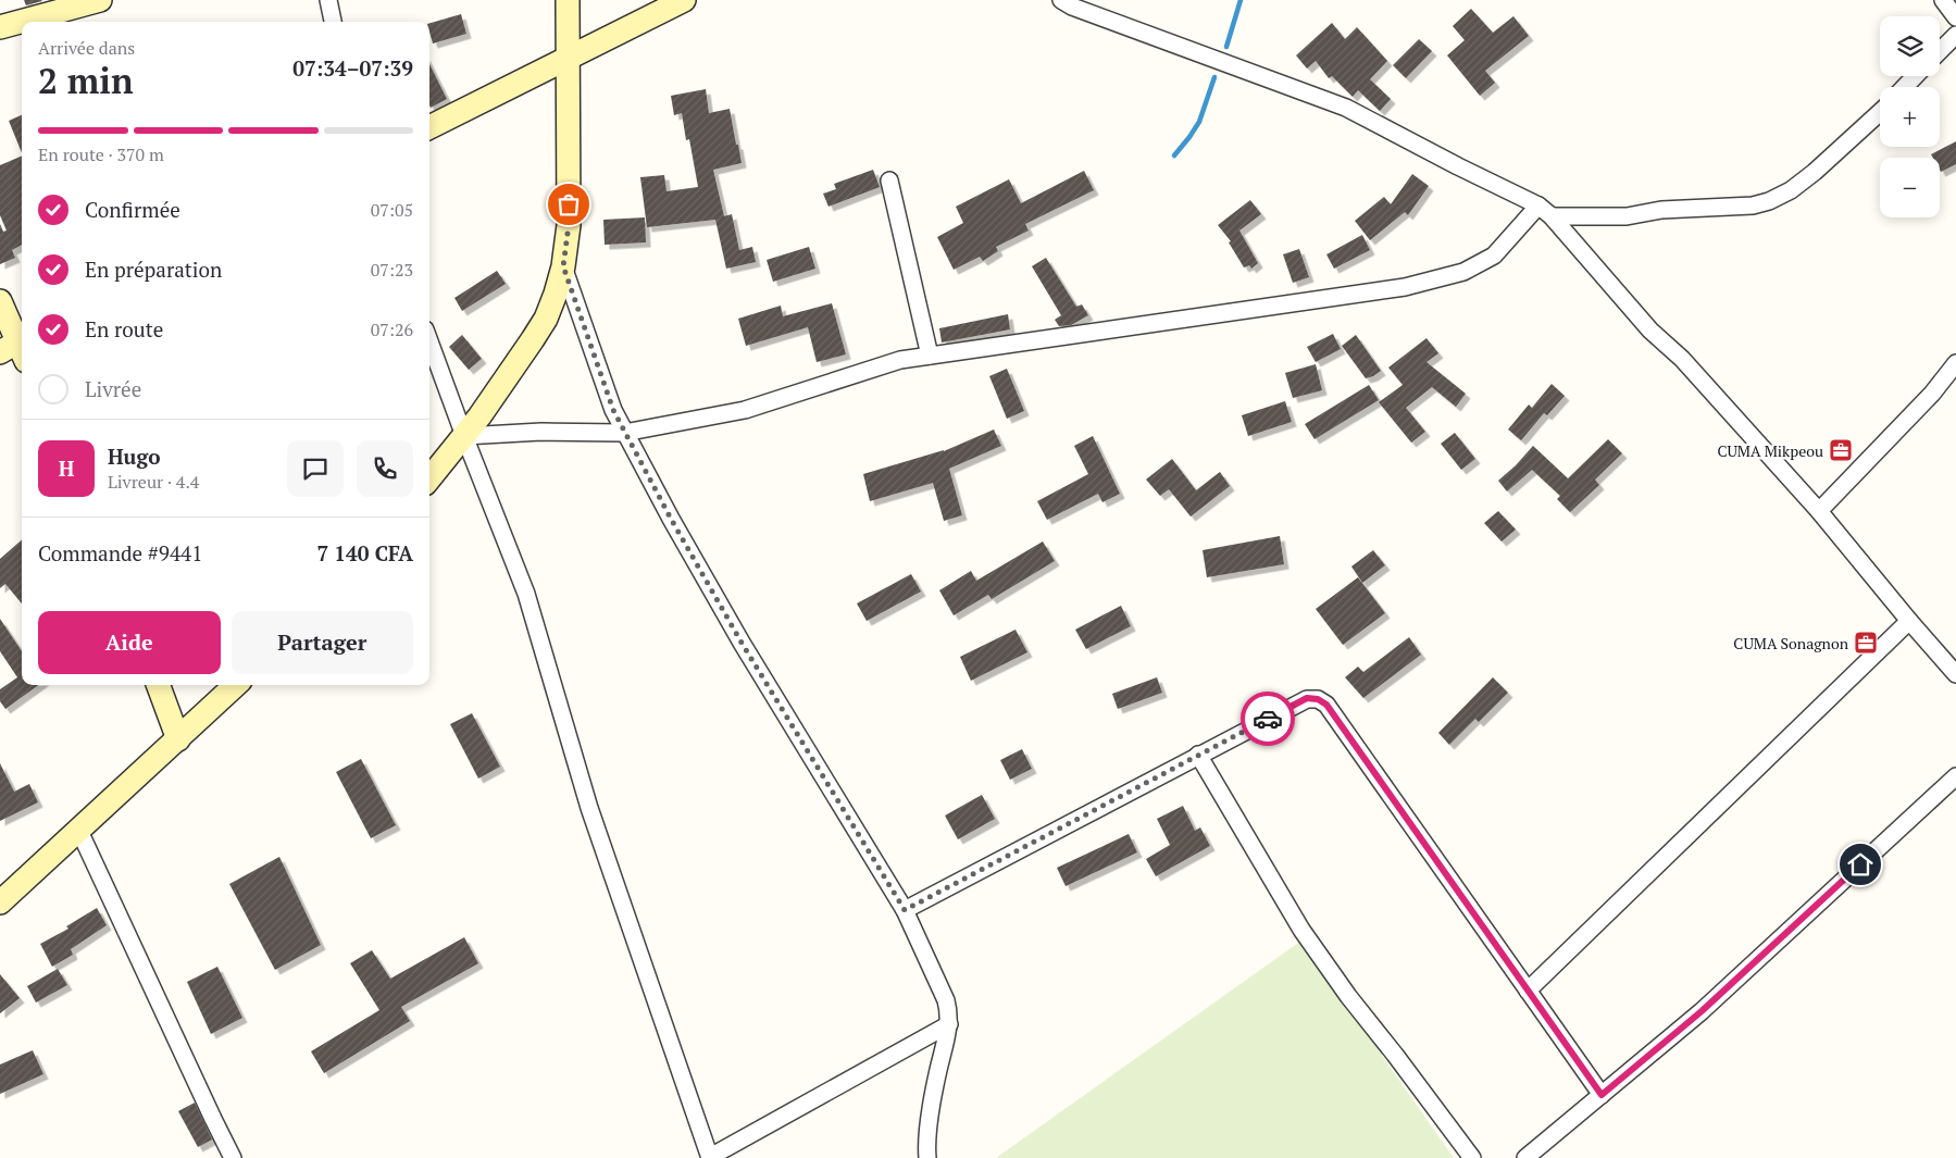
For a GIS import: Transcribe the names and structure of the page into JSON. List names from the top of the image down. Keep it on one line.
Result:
{"places":{"office":["CUMA Mikpeou","CUMA Sonagnon"]},"page":{"map_buttons":["+","−"],"heading":["2 min","Arrivée dans","07:34–07:39"],"panel":["Hugo","Livreur · 4.4","Commande #9441","7 140 CFA"],"bar":"En route · 370 m","list":[["Confirmée","07:05"],["En préparation","07:23"],["En route","07:26"],"Livrée"],"round":"H","buttons":["Aide","Partager"]}}
